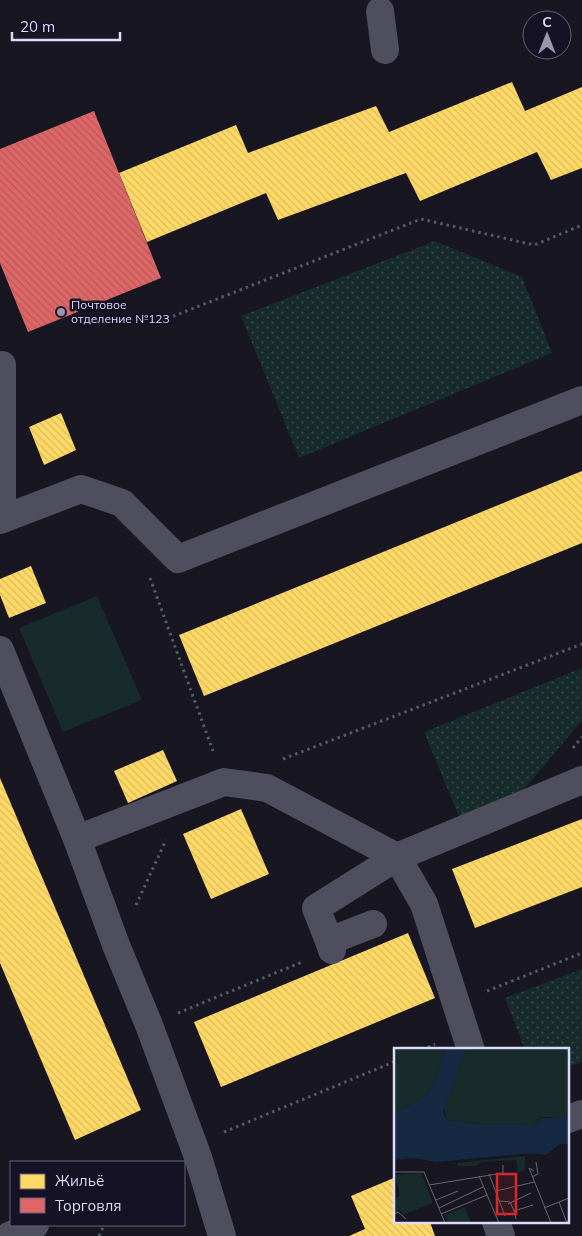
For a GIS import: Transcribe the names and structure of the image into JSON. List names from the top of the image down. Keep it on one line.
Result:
{"places":["Почтовое отделение №123"],"legend":["Жильё","Торговля"],"scale_bar":"20 m","north":"top"}
